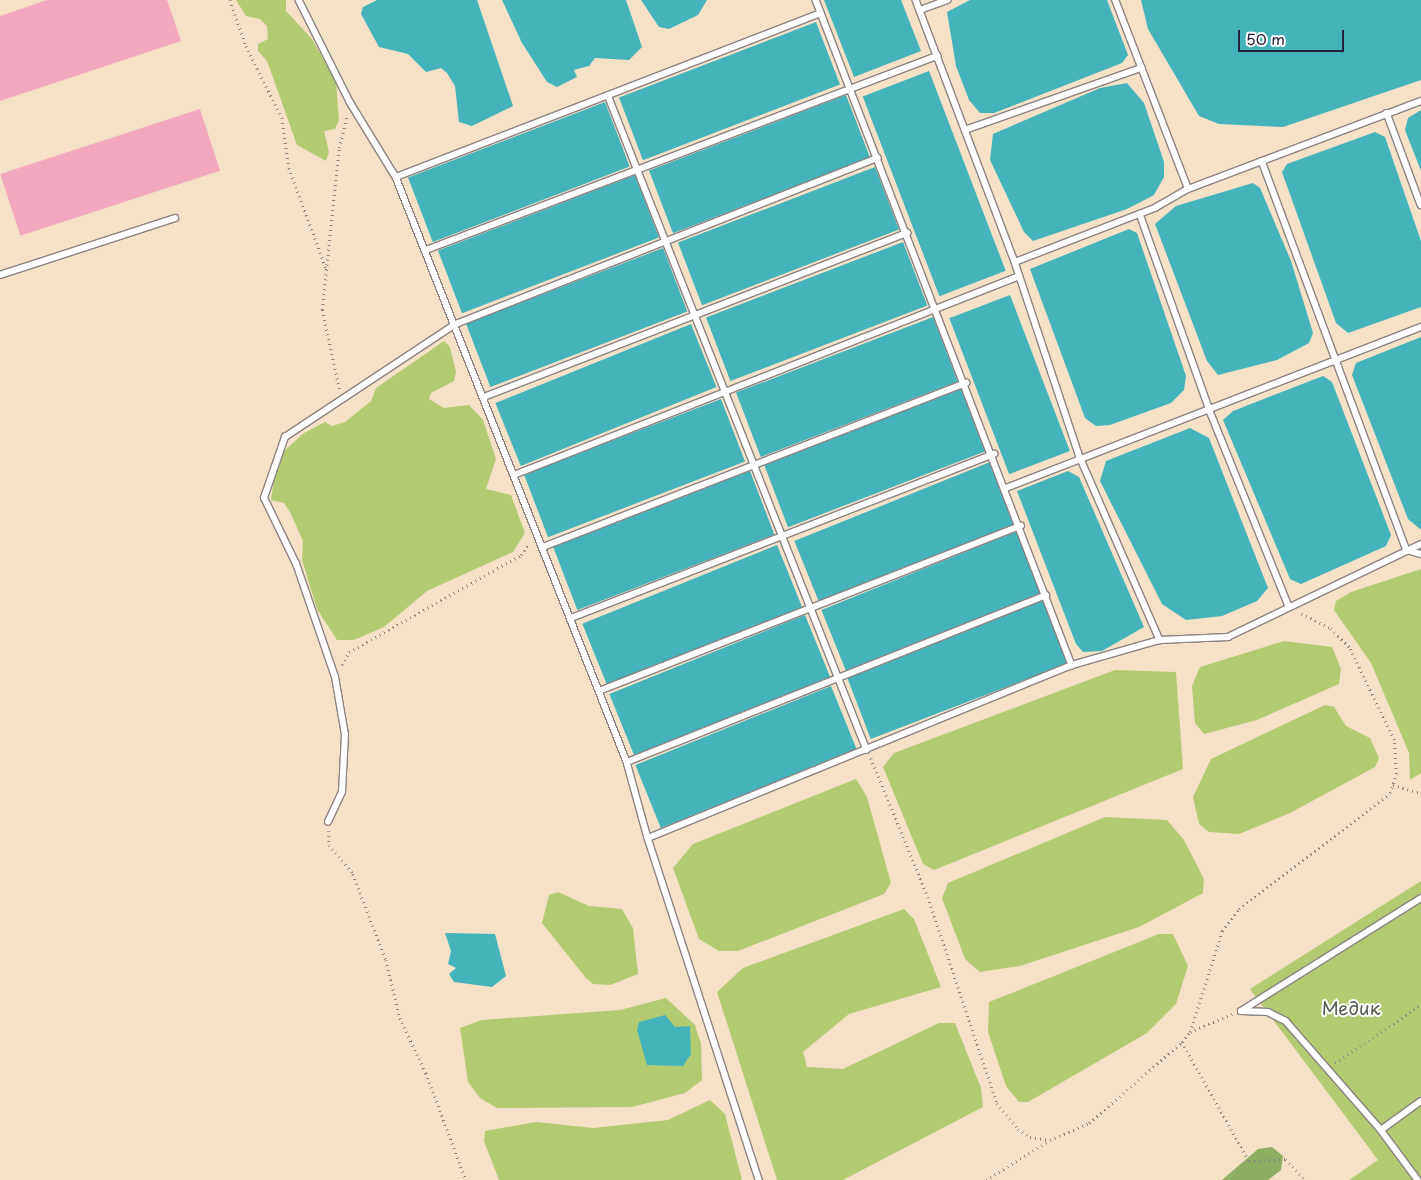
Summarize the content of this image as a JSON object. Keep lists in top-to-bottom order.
{
  "parks": ["Медик"],
  "scale_bar": "50 m"
}
